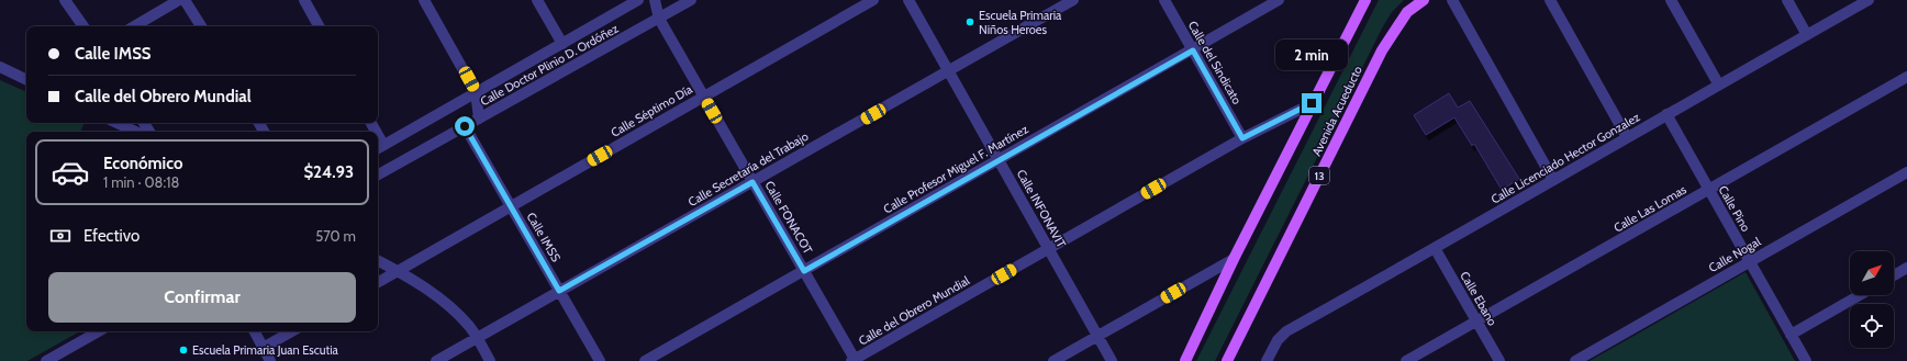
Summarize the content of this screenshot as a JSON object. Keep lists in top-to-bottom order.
{
  "streets": {
    "main road": ["Avenida Acueducto", "13"],
    "street": [
      "Calle del Sindicato",
      "Calle Doctor Plinio D. Ordóñez",
      "Calle Séptimo Día",
      "Calle Licenciado Hector Gonzalez",
      "Calle Secretaría del Trabajo",
      "Calle Profesor Miguel F. Martínez",
      "Calle INFONAVIT",
      "Calle Las Lomas",
      "Calle Pino",
      "Calle FONACOT",
      "Calle IMSS",
      "Calle Nogal",
      "Calle Ebano",
      "Calle del Obrero Mundial"
    ]
  },
  "crossings": [
    ["Calle del Sindicato", "Calle Profesor Miguel F. Martínez"],
    ["Calle del Sindicato", "Calle del Obrero Mundial"],
    ["Calle Doctor Plinio D. Ordóñez", "Calle FONACOT"],
    ["Calle Doctor Plinio D. Ordóñez", "Calle IMSS"],
    ["Calle Séptimo Día", "Calle FONACOT"],
    ["Calle Séptimo Día", "Calle IMSS"],
    ["Avenida Acueducto", "Calle del Obrero Mundial"],
    ["Calle Licenciado Hector Gonzalez", "Calle Pino"],
    ["Calle Licenciado Hector Gonzalez", "Calle Ebano"],
    ["Calle Secretaría del Trabajo", "Calle INFONAVIT"],
    ["Calle Secretaría del Trabajo", "Calle FONACOT"],
    ["Calle Secretaría del Trabajo", "Calle IMSS"],
    ["Calle Profesor Miguel F. Martínez", "Calle INFONAVIT"],
    ["Calle Profesor Miguel F. Martínez", "Calle FONACOT"],
    ["Calle INFONAVIT", "Calle del Obrero Mundial"],
    ["Calle Las Lomas", "Calle Pino"],
    ["Calle Las Lomas", "Calle Ebano"],
    ["Calle Pino", "Calle Nogal"],
    ["Calle FONACOT", "Calle del Obrero Mundial"]
  ],
  "places": ["Escuela Primaria Niños Heroes", "Escuela Primaria Juan Escutia"],
  "north": "top right",
  "page": {
    "banner": ["Calle IMSS", "Calle del Obrero Mundial"],
    "bubble": "2 min",
    "list": [
      {
        "name": "Económico",
        "note": "1 min · 08:18",
        "value": "$24.93"
      }
    ],
    "pay": ["Efectivo", "570 m"],
    "buttons": "Confirmar"
  }
}
